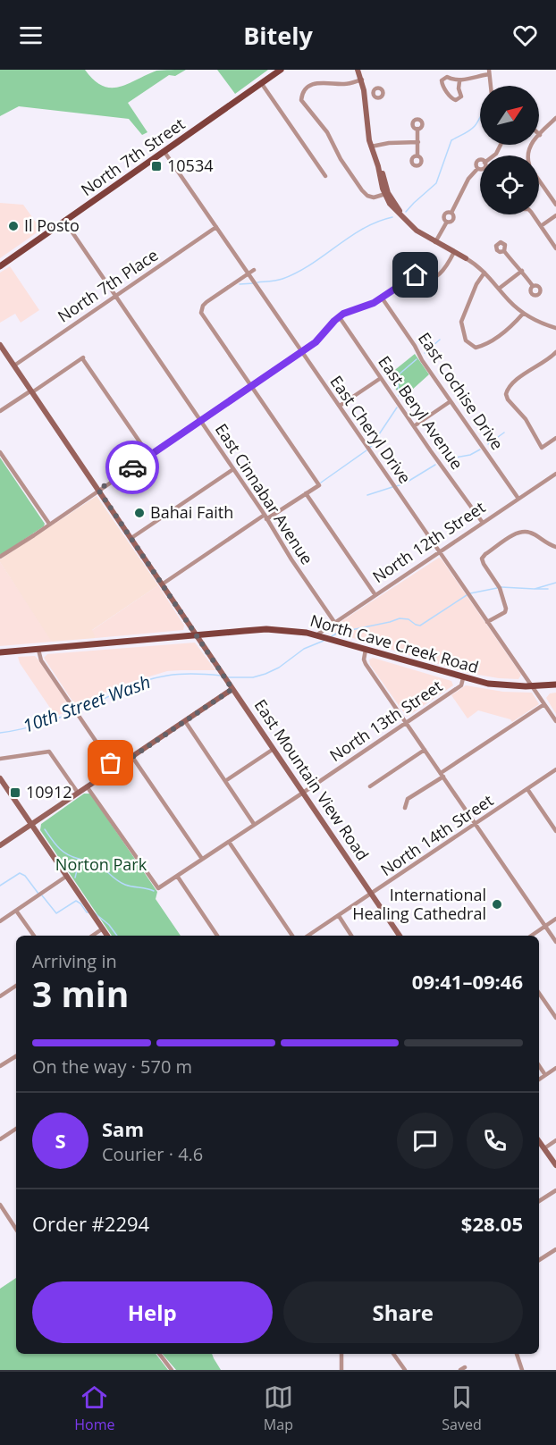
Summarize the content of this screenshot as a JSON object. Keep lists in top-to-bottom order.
{
  "streets": {
    "main road": ["North 7th Street", "North Cave Creek Road"],
    "street": [
      "North 7th Place",
      "East Cochise Drive",
      "East Beryl Avenue",
      "East Cheryl Drive",
      "East Cinnabar Avenue",
      "North 12th Street",
      "North 13th Street",
      "East Mountain View Road",
      "North 14th Street"
    ]
  },
  "crossings": [
    ["North 7th Street", "East Cheryl Drive"],
    ["North 7th Street", "East Cinnabar Avenue"],
    ["North 7th Place", "East Cheryl Drive"],
    ["North 7th Place", "East Cinnabar Avenue"],
    ["North 7th Place", "East Mountain View Road"],
    ["East Cochise Drive", "North 12th Street"],
    ["East Beryl Avenue", "North 12th Street"],
    ["East Cheryl Drive", "North 12th Street"],
    ["East Cheryl Drive", "North Cave Creek Road"],
    ["East Cinnabar Avenue", "North 12th Street"],
    ["North 12th Street", "North Cave Creek Road"],
    ["North Cave Creek Road", "North 13th Street"],
    ["North Cave Creek Road", "East Mountain View Road"],
    ["North 13th Street", "East Mountain View Road"],
    ["East Mountain View Road", "North 14th Street"]
  ],
  "water": ["10th Street Wash"],
  "parks": ["Norton Park"],
  "places": {
    "transit": ["10534", "10912"],
    "other": ["Il Posto", "Bahai Faith", "International Healing Cathedral"]
  },
  "north": "top right",
  "page": {
    "header": "Bitely",
    "heading": ["3 min", "Arriving in", "09:41–09:46"],
    "panel": [
      "Sam",
      "Courier · 4.6",
      "Order #2294",
      "$28.05"
    ],
    "bar": "On the way · 570 m",
    "round": "S",
    "buttons": ["Help", "Share"],
    "tabs": ["Home", "Map", "Saved"]
  }
}
